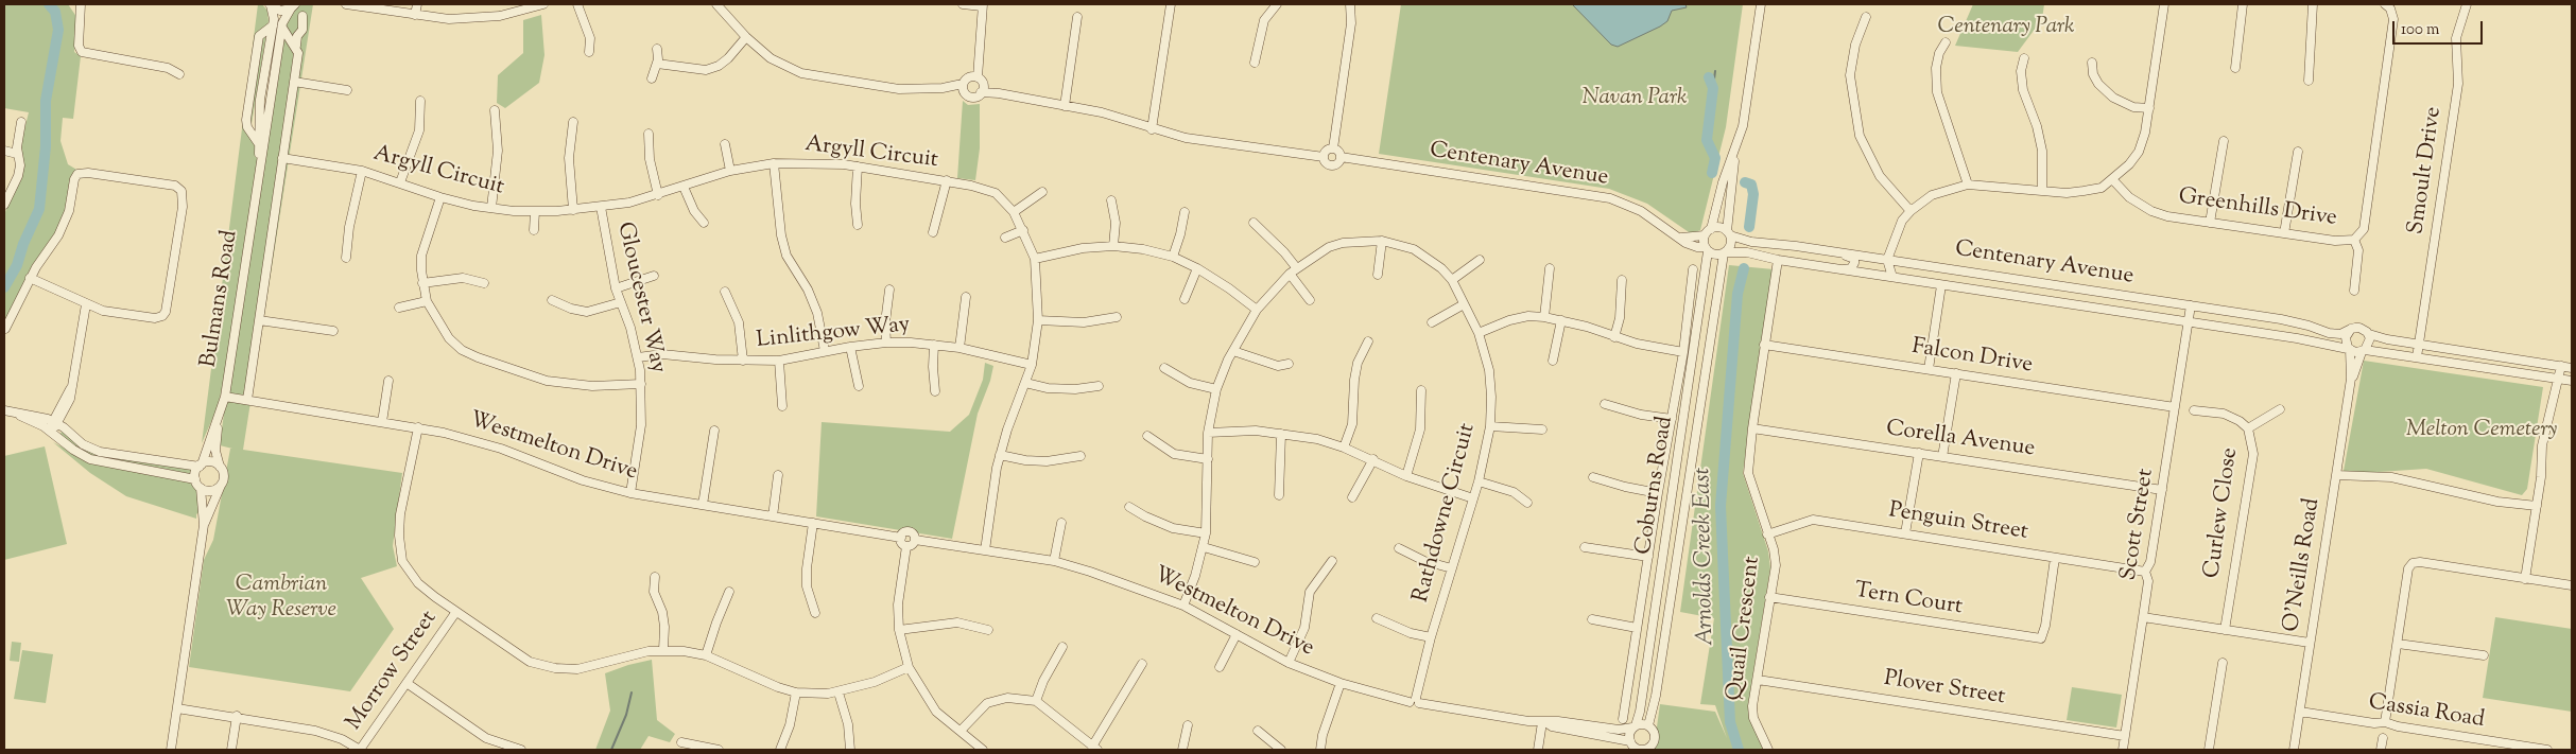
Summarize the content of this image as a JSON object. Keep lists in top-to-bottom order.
{
  "streets": {
    "street": [
      "Argyll Circuit",
      "Centenary Avenue",
      "Smoult Drive",
      "Greenhills Drive",
      "Gloucester Way",
      "Bulmans Road",
      "Linlithgow Way",
      "Falcon Drive",
      "Corella Avenue",
      "Westmelton Drive",
      "Coburns Road",
      "Rathdowne Circuit",
      "Curlew Close",
      "Penguin Street",
      "Scott Street",
      "O'Neills Road",
      "Tern Court",
      "Quail Crescent",
      "Morrow Street",
      "Plover Street",
      "Cassia Road"
    ]
  },
  "crossings": [
    ["Argyll Circuit", "Gloucester Way"],
    ["Argyll Circuit", "Linlithgow Way"],
    ["Argyll Circuit", "Westmelton Drive"],
    ["Centenary Avenue", "Coburns Road"],
    ["Centenary Avenue", "Scott Street"],
    ["Centenary Avenue", "O'Neills Road"],
    ["Centenary Avenue", "Quail Crescent"],
    ["Gloucester Way", "Linlithgow Way"],
    ["Gloucester Way", "Westmelton Drive"],
    ["Bulmans Road", "Westmelton Drive"],
    ["Falcon Drive", "Scott Street"],
    ["Falcon Drive", "Quail Crescent"],
    ["Corella Avenue", "Scott Street"],
    ["Corella Avenue", "Quail Crescent"],
    ["Westmelton Drive", "Coburns Road"],
    ["Westmelton Drive", "Rathdowne Circuit"],
    ["Penguin Street", "Scott Street"],
    ["Penguin Street", "Quail Crescent"],
    ["Scott Street", "Plover Street"],
    ["O'Neills Road", "Cassia Road"],
    ["Tern Court", "Quail Crescent"],
    ["Quail Crescent", "Plover Street"]
  ],
  "water": ["Arnolds Creek East"],
  "parks": [
    "Centenary Park",
    "Navan Park",
    "Melton Cemetery",
    "Cambrian Way Reserve"
  ],
  "scale_bar": "100 m"
}
